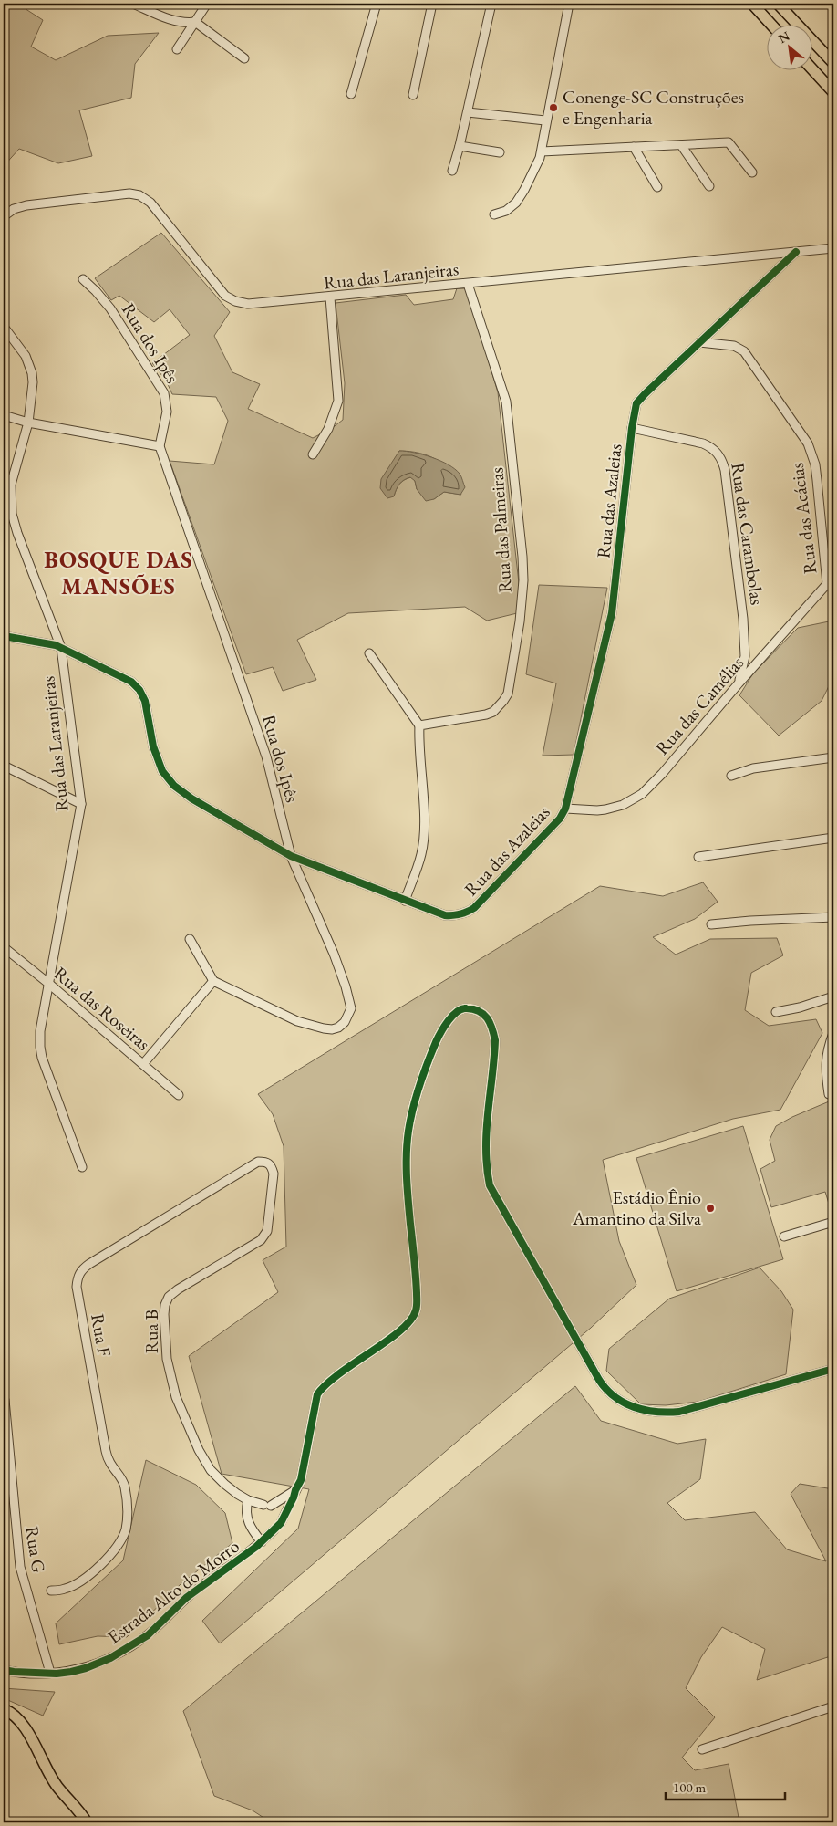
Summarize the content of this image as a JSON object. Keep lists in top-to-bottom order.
{
  "streets": {
    "street": [
      "Rua das Laranjeiras",
      "Rua dos Ipês",
      "Rua das Azaleias",
      "Rua das Acácias",
      "Rua das Palmeiras",
      "Rua das Carambolas",
      "Rua das Camélias",
      "Rua das Roseiras",
      "Rua B",
      "Rua F",
      "Rua G",
      "Estrada Alto do Morro"
    ]
  },
  "crossings": [
    ["Rua das Laranjeiras", "Rua das Azaleias"],
    ["Rua das Laranjeiras", "Rua das Palmeiras"],
    ["Rua das Laranjeiras", "Rua das Roseiras"],
    ["Rua dos Ipês", "Rua das Azaleias"],
    ["Rua das Azaleias", "Rua das Acácias"],
    ["Rua das Azaleias", "Rua das Carambolas"],
    ["Rua das Azaleias", "Rua das Camélias"],
    ["Rua das Acácias", "Rua das Camélias"],
    ["Rua das Carambolas", "Rua das Camélias"],
    ["Rua B", "Rua F"],
    ["Rua B", "Estrada Alto do Morro"],
    ["Rua G", "Estrada Alto do Morro"]
  ],
  "districts": ["BOSQUE DAS MANSÕES"],
  "places": ["Conenge-SC Construções e Engenharia", "Estádio Ênio Amantino da Silva"],
  "scale_bar": "100 m",
  "north": "top left"
}
